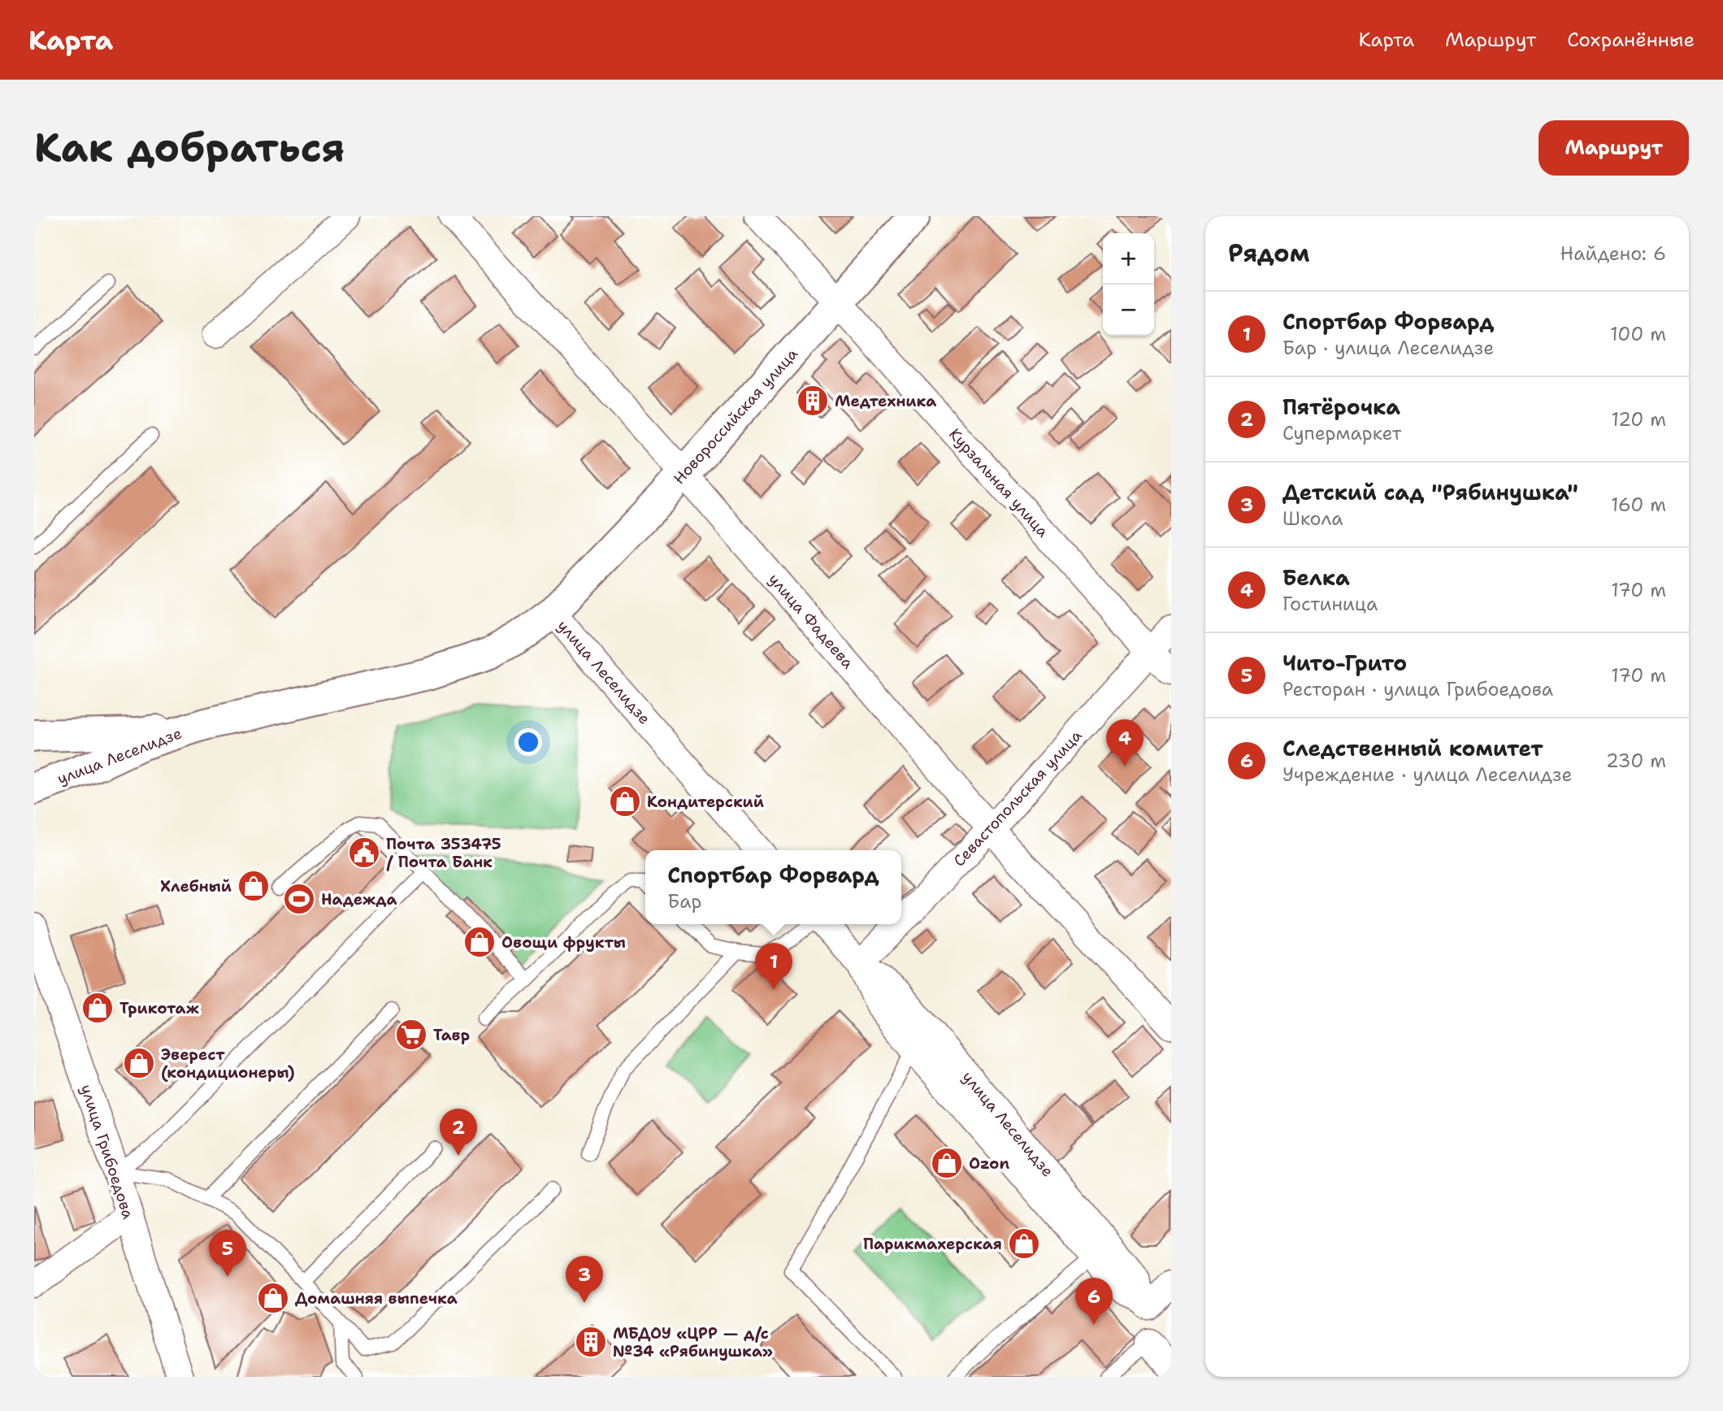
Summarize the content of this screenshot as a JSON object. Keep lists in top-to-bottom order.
{
  "streets": {
    "street": [
      "Новороссийская улица",
      "Курзальная улица",
      "улица Фадеева",
      "улица Леселидзе",
      "Севастопольская улица",
      "улица Грибоедова"
    ]
  },
  "crossings": [
    ["Новороссийская улица", "Курзальная улица"],
    ["Новороссийская улица", "улица Фадеева"],
    ["Новороссийская улица", "улица Леселидзе"],
    ["Курзальная улица", "Севастопольская улица"],
    ["улица Фадеева", "Севастопольская улица"],
    ["улица Леселидзе", "Севастопольская улица"]
  ],
  "places": {
    "building": ["Медтехника", "МБДОУ «ЦРР — д/с №34 «Рябинушка»"],
    "shop": [
      "Кондитерский",
      "Хлебный",
      "Овощи фрукты",
      "Трикотаж",
      "Эверест (кондиционеры)",
      "Ozon",
      "Парикмахерская",
      "Домашняя выпечка"
    ],
    "public building": ["Почта 353475 / Почта Банк"],
    "sports": ["Надежда"],
    "supermarket": ["Тавр"]
  },
  "page": {
    "header": "Карта",
    "nav": ["Карта", "Маршрут", "Сохранённые"],
    "buttons": "Маршрут",
    "title": "Как добраться",
    "heading": ["Рядом", "Найдено: 6"],
    "map_buttons": ["+", "−"],
    "list": [
      {
        "mark": "1",
        "name": "Спортбар Форвард",
        "note": "Бар · улица Леселидзе",
        "value": "100 m"
      },
      {
        "mark": "2",
        "name": "Пятёрочка",
        "note": "Супермаркет",
        "value": "120 m"
      },
      {
        "mark": "3",
        "name": "Детский сад \"Рябинушка\"",
        "note": "Школа",
        "value": "160 m"
      },
      {
        "mark": "4",
        "name": "Белка",
        "note": "Гостиница",
        "value": "170 m"
      },
      {
        "mark": "5",
        "name": "Чито-Грито",
        "note": "Ресторан · улица Грибоедова",
        "value": "170 m"
      },
      {
        "mark": "6",
        "name": "Следственный комитет",
        "note": "Учреждение · улица Леселидзе",
        "value": "230 m"
      }
    ],
    "pins": [
      "4",
      "1",
      "2",
      "5",
      "3",
      "6"
    ],
    "popup": ["Спортбар Форвард", "Бар"]
  }
}
